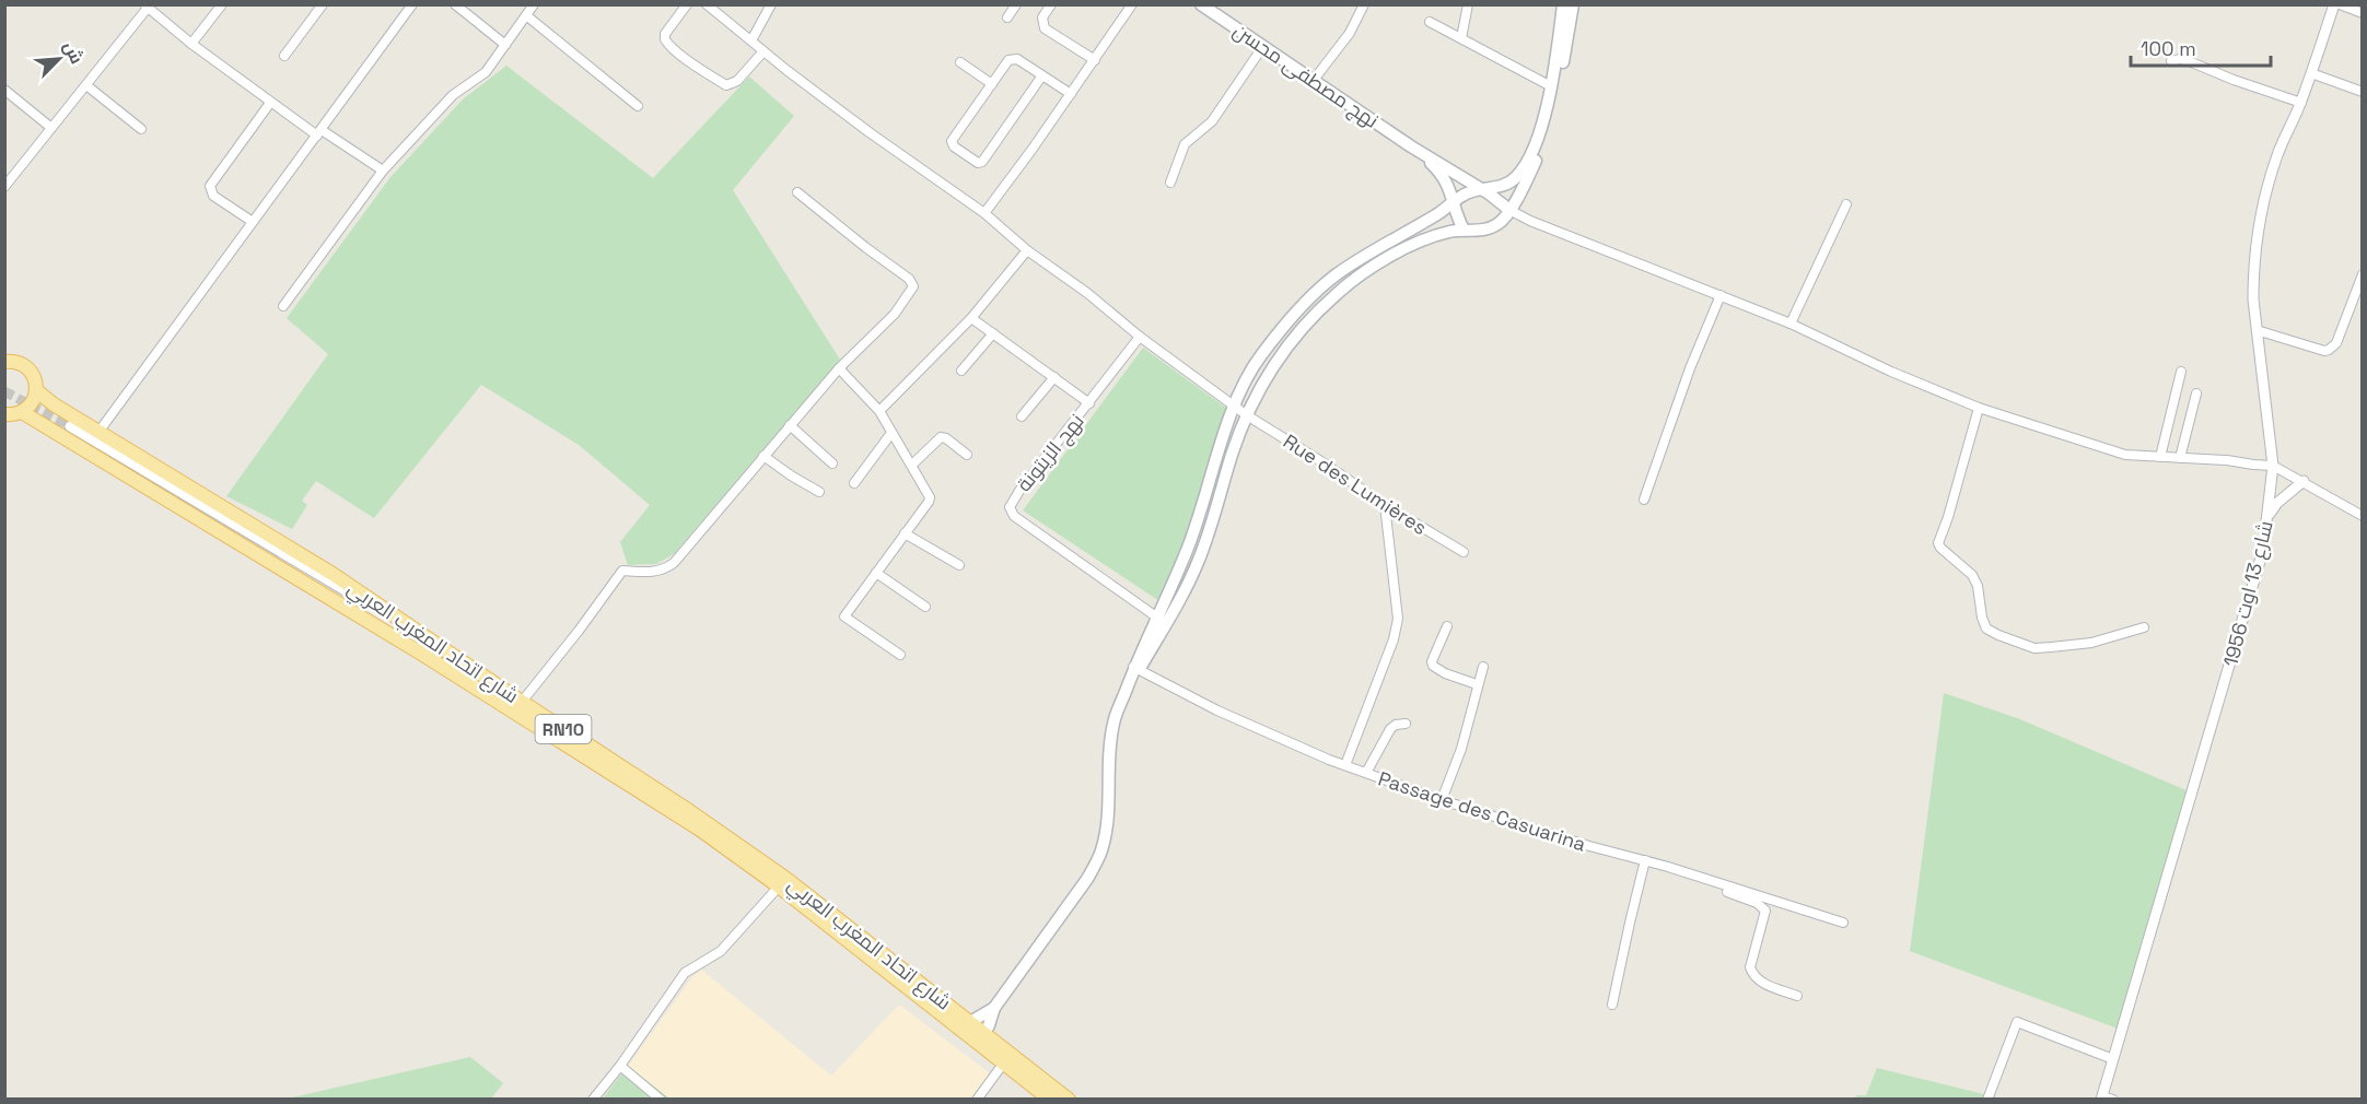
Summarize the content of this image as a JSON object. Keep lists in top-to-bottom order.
{
  "streets": {
    "main road": ["نهج مصطفى محسن", "شارع اتحاد المغرب العربي", "RN10"],
    "street": [
      "نهج الزيتونة",
      "Rue des Lumières",
      "شارع 13 اوت 1956",
      "Passage des Casuarina"
    ]
  },
  "crossings": [
    ["نهج الزيتونة", "Rue des Lumières"],
    ["شارع اتحاد المغرب العربي", "RN10"]
  ],
  "scale_bar": "100 m",
  "north": "top right"
}
